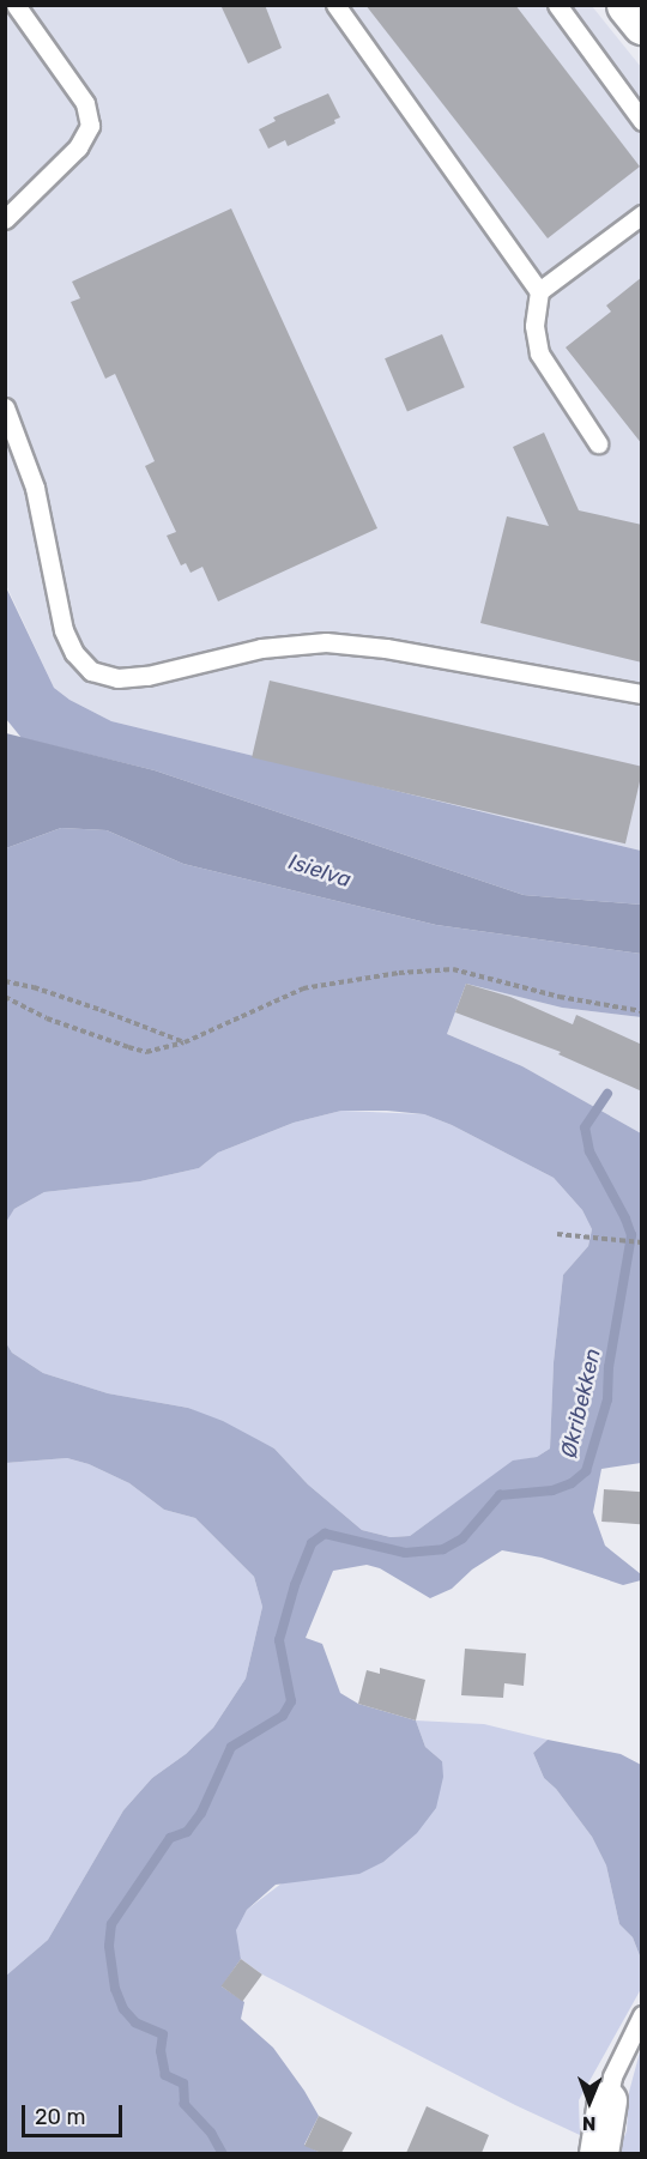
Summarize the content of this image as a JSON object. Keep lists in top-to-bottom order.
{
  "water": ["Isielva", "Økribekken"],
  "scale_bar": "20 m",
  "north": "bottom"
}
